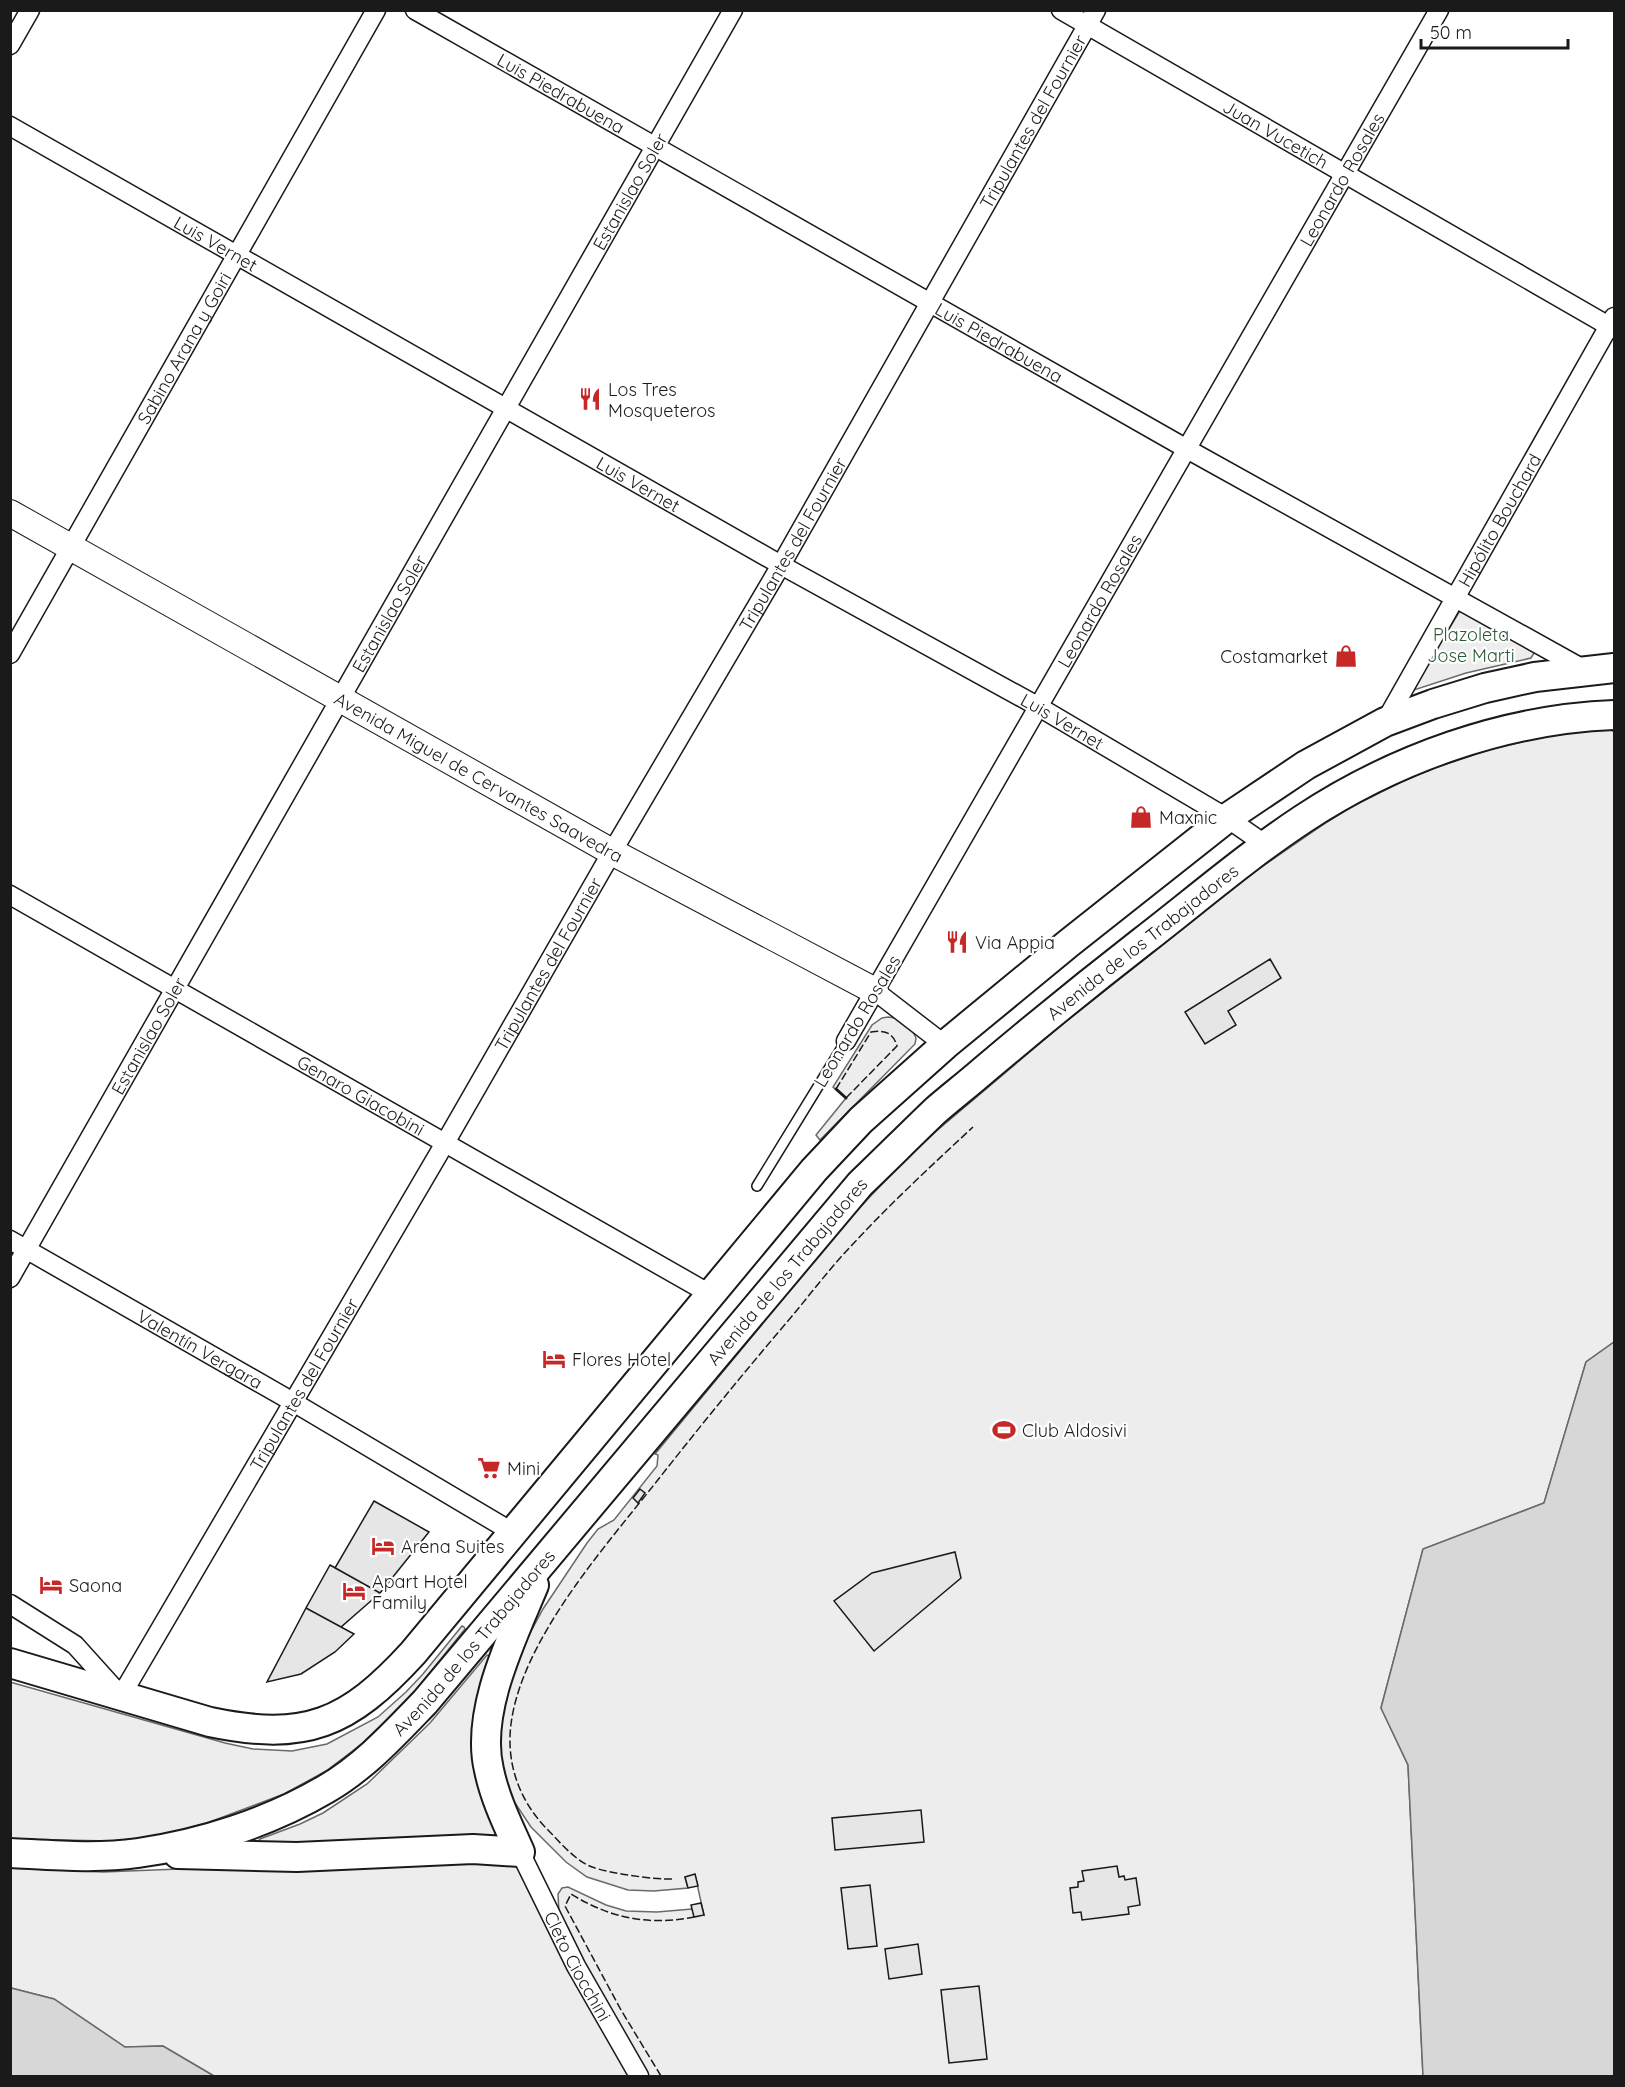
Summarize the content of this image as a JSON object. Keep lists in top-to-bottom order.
{
  "streets": {
    "main road": ["Avenida de los Trabajadores"],
    "street": [
      "Luis Piedrabuena",
      "Tripulantes del Fournier",
      "Juan Vucetich",
      "Leonardo Rosales",
      "Estanislao Soler",
      "Luis Vernet",
      "Sabino Arana y Goiri",
      "Hipólito Bouchard",
      "Avenida Miguel de Cervantes Saavedra",
      "Genaro Giacobini",
      "Valentín Vergara",
      "Cleto Ciocchini"
    ]
  },
  "crossings": [
    ["Luis Piedrabuena", "Tripulantes del Fournier"],
    ["Luis Piedrabuena", "Leonardo Rosales"],
    ["Luis Piedrabuena", "Estanislao Soler"],
    ["Luis Piedrabuena", "Hipólito Bouchard"],
    ["Luis Piedrabuena", "Avenida de los Trabajadores"],
    ["Tripulantes del Fournier", "Juan Vucetich"],
    ["Tripulantes del Fournier", "Luis Vernet"],
    ["Tripulantes del Fournier", "Avenida Miguel de Cervantes Saavedra"],
    ["Tripulantes del Fournier", "Avenida de los Trabajadores"],
    ["Tripulantes del Fournier", "Genaro Giacobini"],
    ["Tripulantes del Fournier", "Valentín Vergara"],
    ["Juan Vucetich", "Leonardo Rosales"],
    ["Juan Vucetich", "Hipólito Bouchard"],
    ["Leonardo Rosales", "Luis Vernet"],
    ["Leonardo Rosales", "Avenida Miguel de Cervantes Saavedra"],
    ["Estanislao Soler", "Luis Vernet"],
    ["Estanislao Soler", "Avenida Miguel de Cervantes Saavedra"],
    ["Estanislao Soler", "Genaro Giacobini"],
    ["Estanislao Soler", "Valentín Vergara"],
    ["Luis Vernet", "Sabino Arana y Goiri"],
    ["Luis Vernet", "Avenida de los Trabajadores"],
    ["Sabino Arana y Goiri", "Avenida Miguel de Cervantes Saavedra"],
    ["Hipólito Bouchard", "Avenida de los Trabajadores"],
    ["Avenida Miguel de Cervantes Saavedra", "Avenida de los Trabajadores"],
    ["Avenida de los Trabajadores", "Genaro Giacobini"],
    ["Avenida de los Trabajadores", "Valentín Vergara"]
  ],
  "parks": ["Plazoleta Jose Marti"],
  "places": {
    "restaurant": ["Los Tres Mosqueteros", "Via Appia"],
    "shop": ["Costamarket", "Maxnic"],
    "hotel": [
      "Flores Hotel",
      "Arena Suites",
      "Saona",
      "Apart Hotel Family"
    ],
    "sports": ["Club Aldosivi"],
    "supermarket": ["Mini"]
  },
  "scale_bar": "50 m"
}
